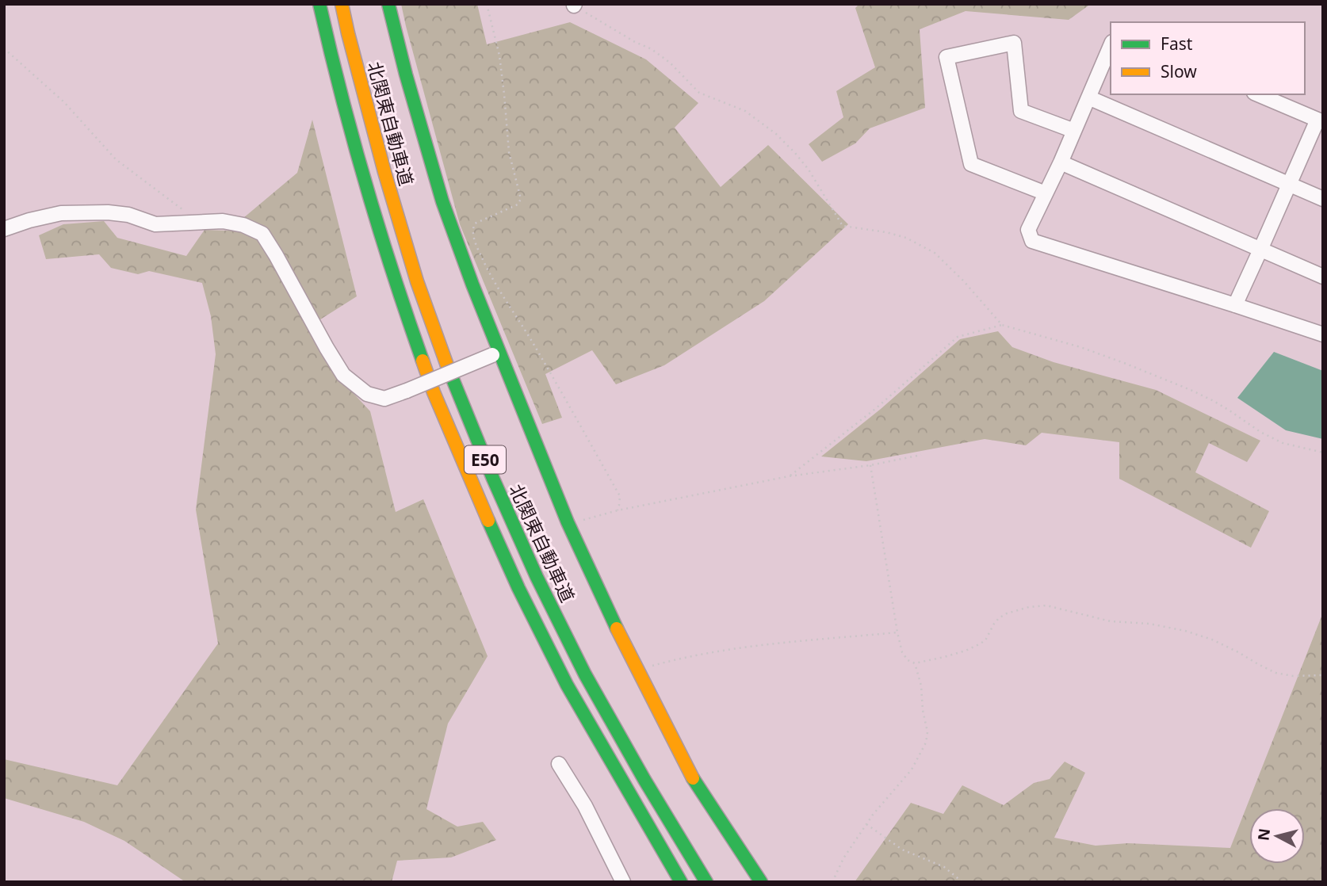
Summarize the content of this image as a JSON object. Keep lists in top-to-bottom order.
{
  "streets": {
    "main road": ["北関東自動車道", "E50"]
  },
  "legend": ["Fast", "Slow"],
  "north": "left"
}
